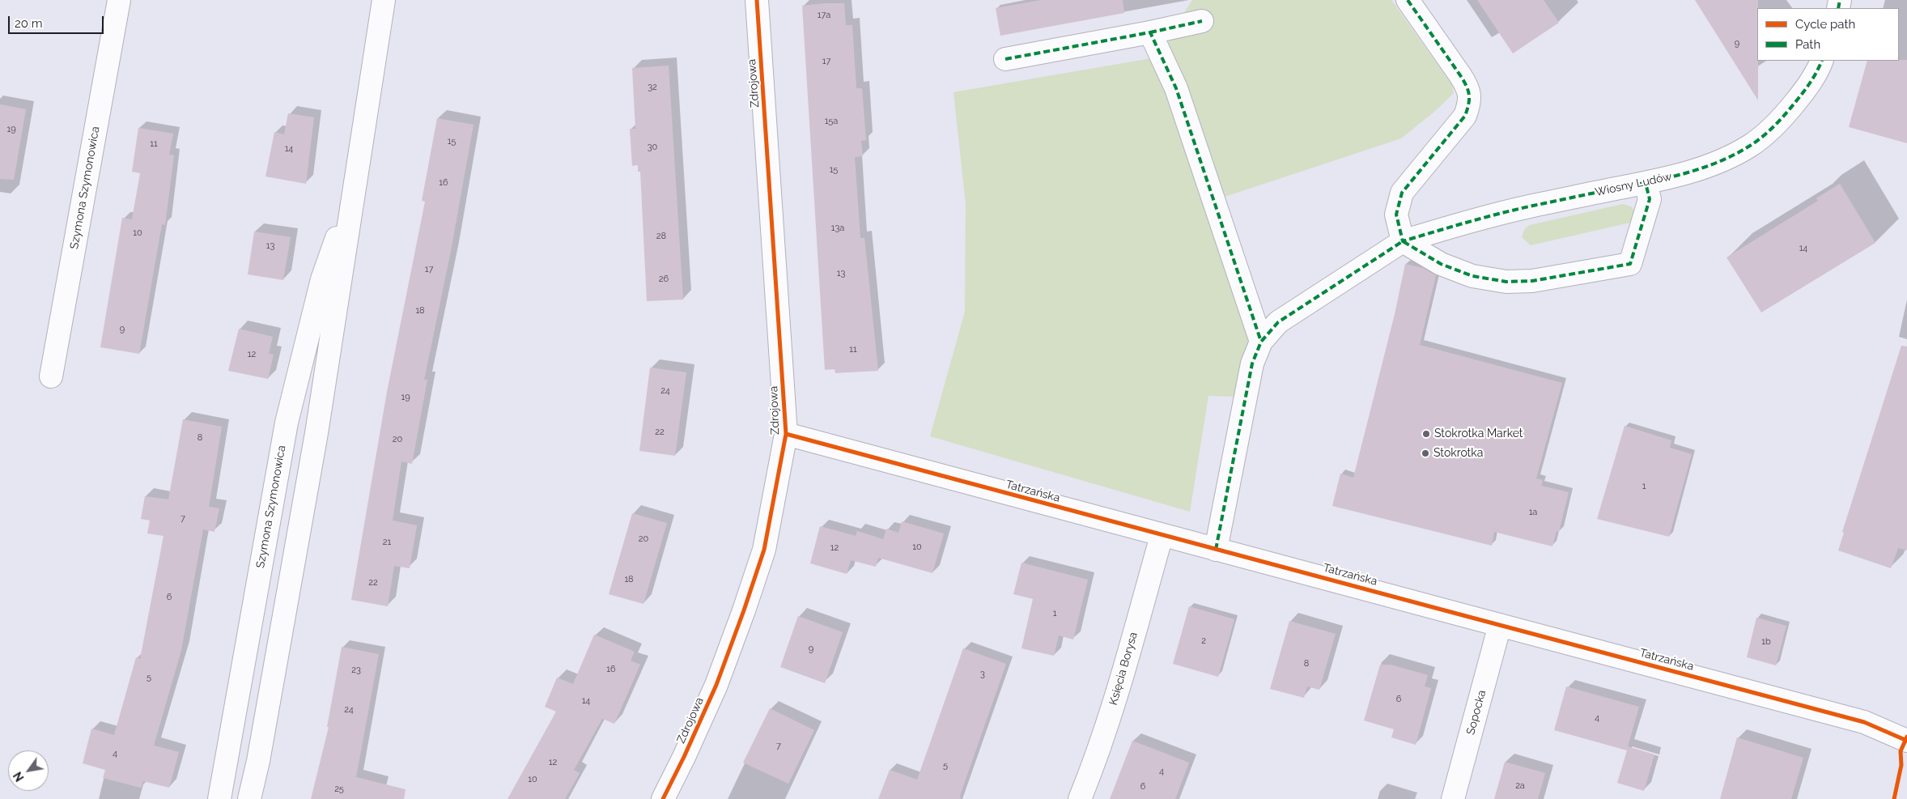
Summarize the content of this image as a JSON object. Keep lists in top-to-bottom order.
{
  "streets": {
    "street": [
      "Zdrojowa",
      "Wiosny Ludów",
      "Szymona Szymonowica",
      "Tatrzańska",
      "Księcia Borysa",
      "Sopocka"
    ]
  },
  "crossings": [
    ["Zdrojowa", "Tatrzańska"],
    ["Wiosny Ludów", "Tatrzańska"],
    ["Tatrzańska", "Księcia Borysa"],
    ["Tatrzańska", "Sopocka"]
  ],
  "places": ["Stokrotka Market", "Stokrotka"],
  "house_numbers": [
    "17a",
    "9",
    "17",
    "32",
    "15a",
    "19",
    "15",
    "11",
    "30",
    "14",
    "15",
    "16",
    "13a",
    "10",
    "28",
    "13",
    "14",
    "17",
    "13",
    "26",
    "18",
    "9",
    "11",
    "12",
    "24",
    "19",
    "22",
    "8",
    "20",
    "1",
    "1a",
    "7",
    "20",
    "21",
    "10",
    "12",
    "18",
    "22",
    "6",
    "1",
    "2",
    "1b",
    "9",
    "8",
    "16",
    "23",
    "3",
    "5",
    "6",
    "14",
    "24",
    "4",
    "7",
    "4",
    "12",
    "5",
    "4",
    "10",
    "2a",
    "6",
    "25"
  ],
  "legend": ["Cycle path", "Path"],
  "scale_bar": "20 m",
  "north": "bottom left"
}
